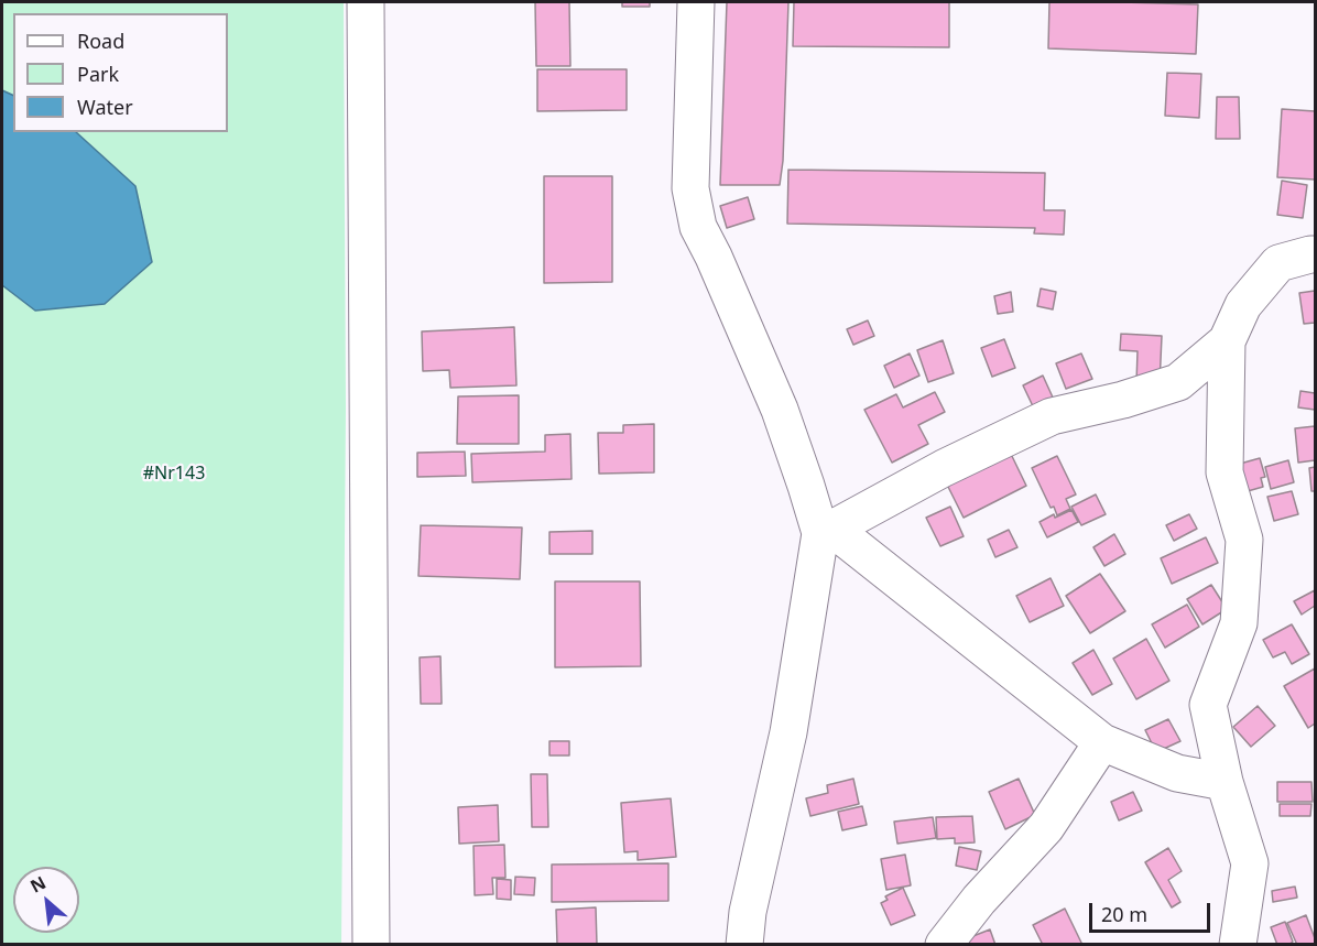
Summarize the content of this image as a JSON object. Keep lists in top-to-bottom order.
{
  "parks": ["#Nr143"],
  "legend": ["Road", "Park", "Water"],
  "scale_bar": "20 m",
  "north": "top left"
}
